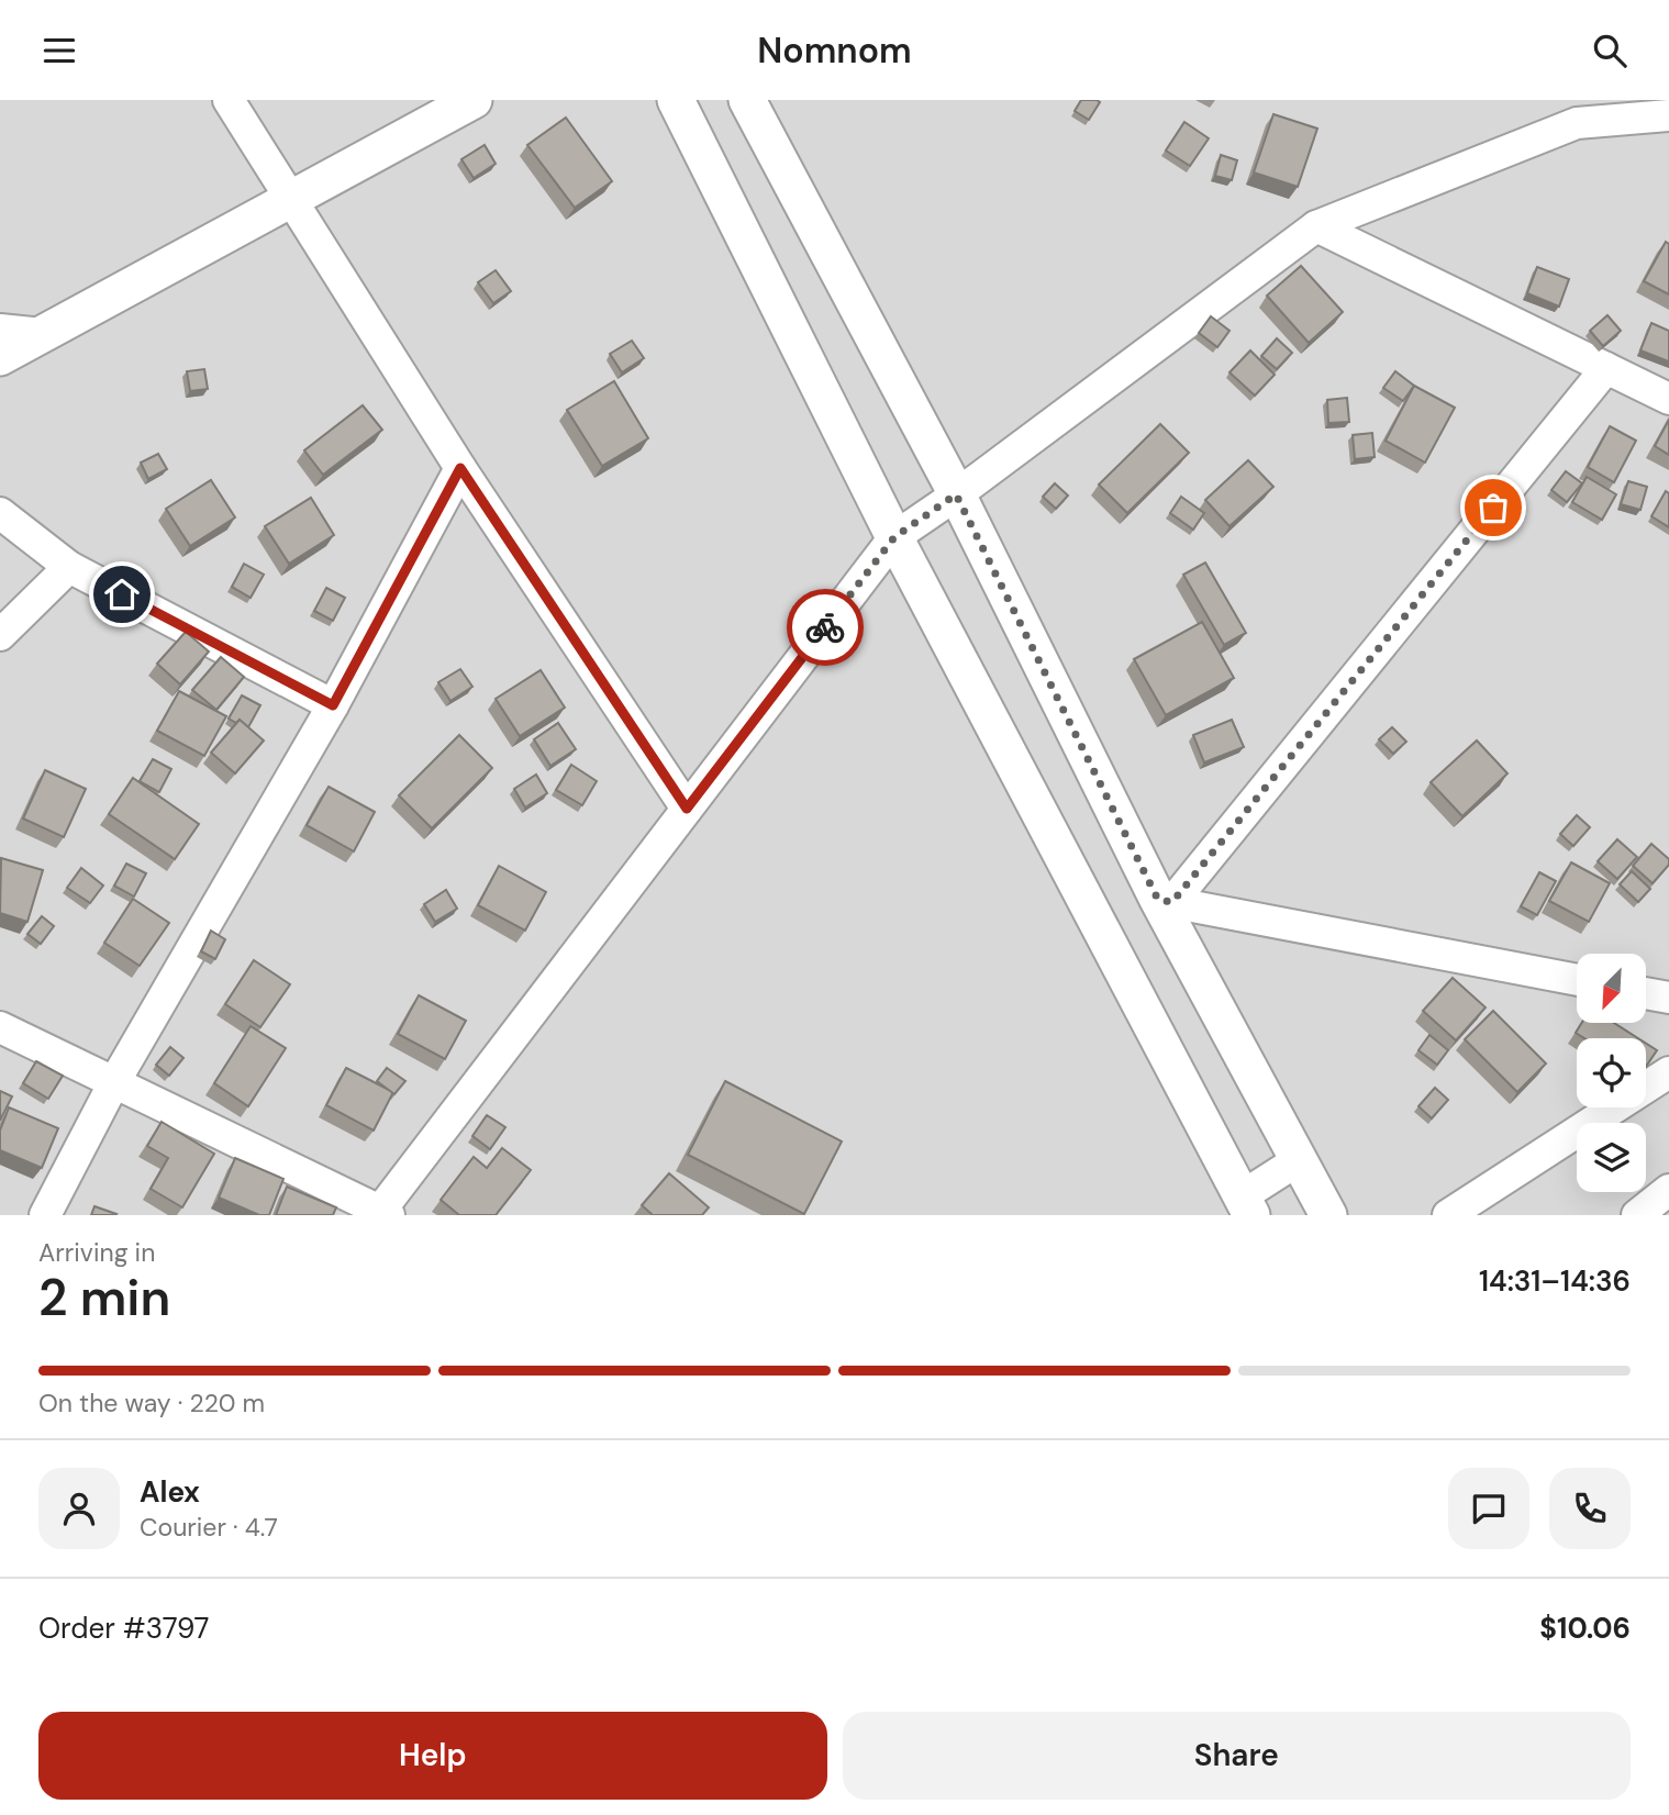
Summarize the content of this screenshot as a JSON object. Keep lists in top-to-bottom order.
{
  "north": "bottom left",
  "page": {
    "header": "Nomnom",
    "heading": ["2 min", "Arriving in", "14:31–14:36"],
    "panel": [
      "Alex",
      "Courier · 4.7",
      "Order #3797",
      "$10.06"
    ],
    "bar": "On the way · 220 m",
    "buttons": ["Help", "Share"]
  }
}
